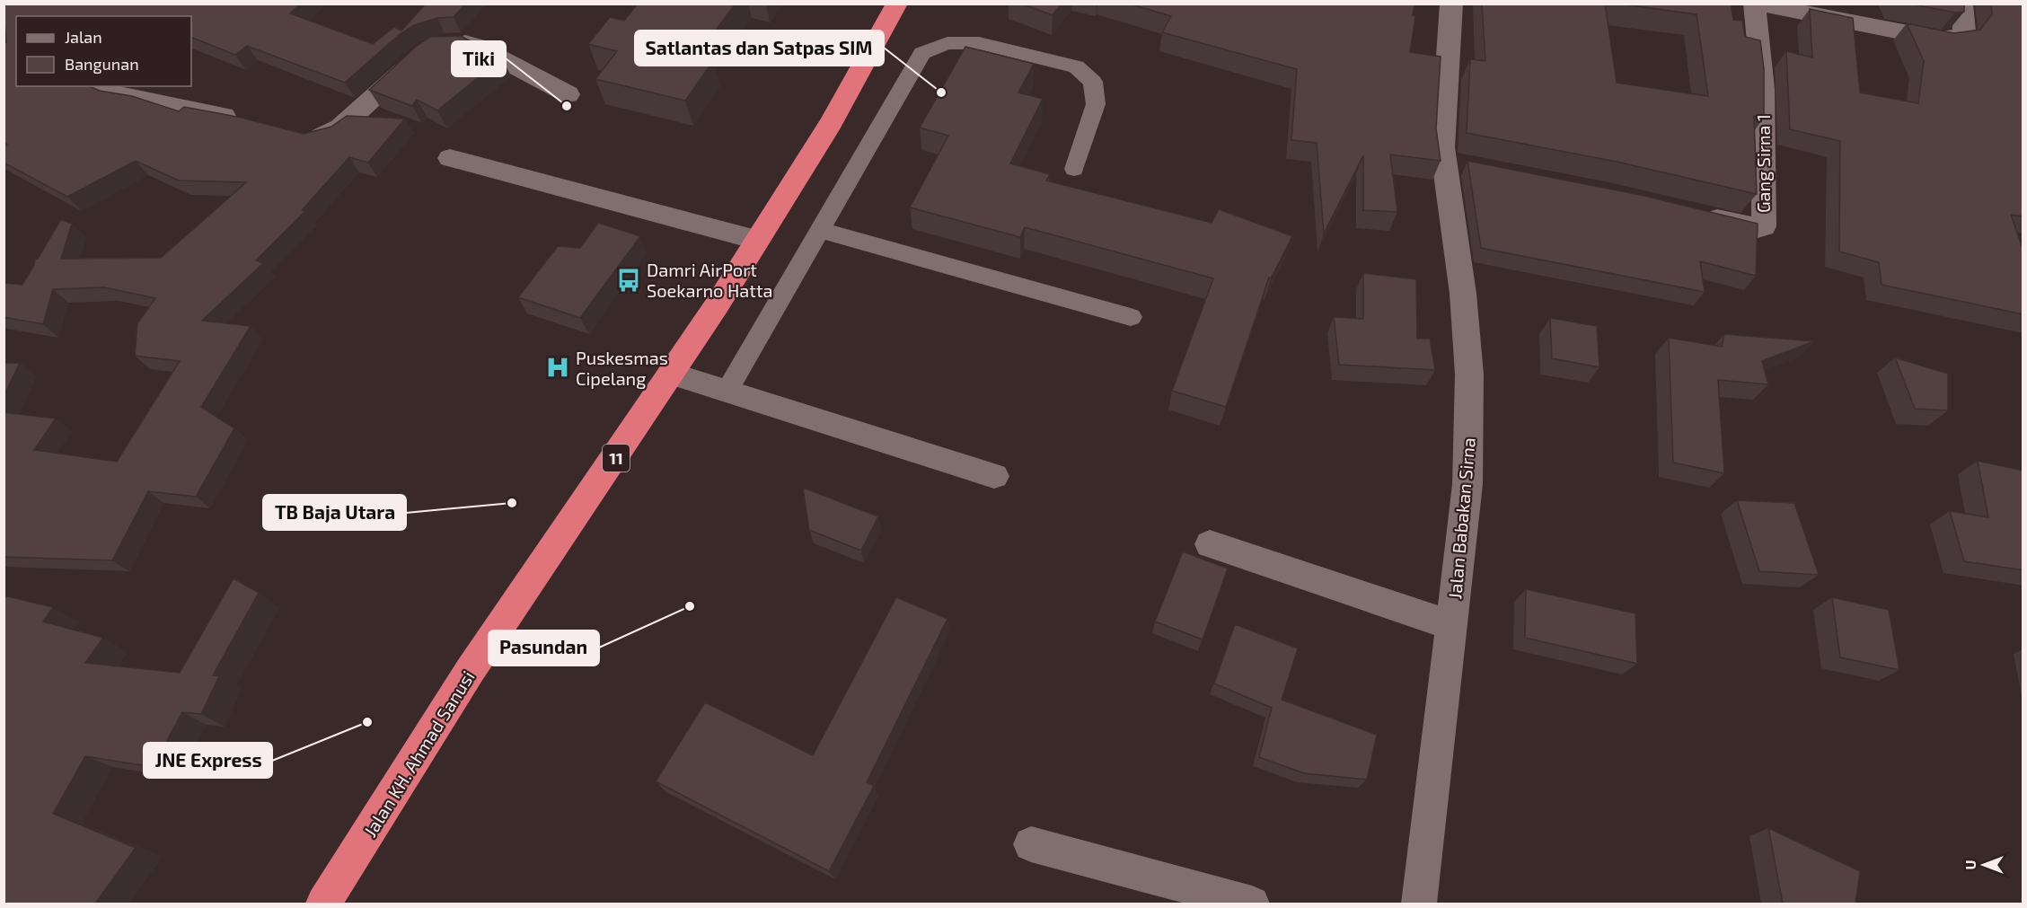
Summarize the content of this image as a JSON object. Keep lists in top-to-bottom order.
{
  "streets": {
    "highway": ["11", "Jalan KH. Ahmad Sanusi"],
    "street": ["Gang Sirna 1", "Jalan Babakan Sirna"]
  },
  "places": {
    "other": [
      "Satlantas dan Satpas SIM",
      "Tiki",
      "TB Baja Utara",
      "Pasundan",
      "JNE Express"
    ],
    "bus stop": ["Damri AirPort Soekarno Hatta"],
    "hospital": ["Puskesmas Cipelang"]
  },
  "legend": ["Jalan", "Bangunan"],
  "north": "left"
}
